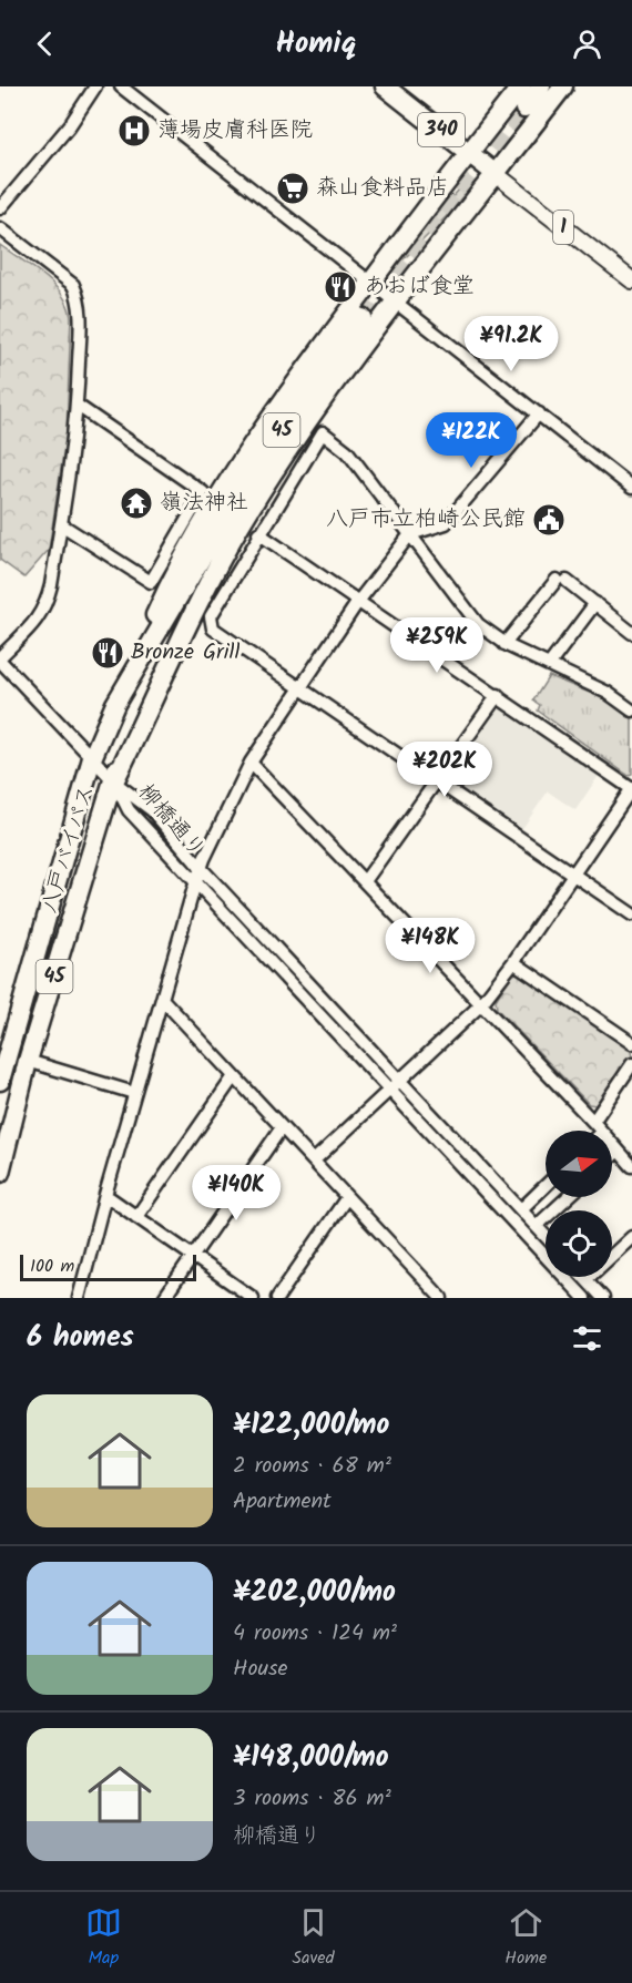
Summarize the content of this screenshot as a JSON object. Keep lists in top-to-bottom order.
{
  "streets": {
    "highway": ["340", "45", "八戸バイパス"],
    "main road": ["1"],
    "street": ["柳橋通り"]
  },
  "crossings": [
    ["340", "1"],
    ["柳橋通り", "八戸バイパス"]
  ],
  "places": {
    "hospital": ["薄場皮膚科医院"],
    "supermarket": ["森山食料品店"],
    "restaurant": ["あおば食堂", "Bronze Grill"],
    "temple": ["嶺法神社"],
    "public building": ["八戸市立柏崎公民館"]
  },
  "scale_bar": "100 m",
  "north": "right",
  "page": {
    "header": "Homiq",
    "price": [
      "¥91.2K",
      "¥122K",
      "¥259K",
      "¥202K",
      "¥148K",
      "¥140K"
    ],
    "scale": "100 m",
    "heading": "6 homes",
    "list": [
      {
        "name": "¥122,000/mo",
        "note": "2 rooms · 68 m² · Apartment"
      },
      {
        "name": "¥202,000/mo",
        "note": "4 rooms · 124 m² · House"
      },
      {
        "name": "¥148,000/mo",
        "note": "3 rooms · 86 m² · 柳橋通り"
      }
    ],
    "tabs": ["Map", "Saved", "Home"]
  }
}
